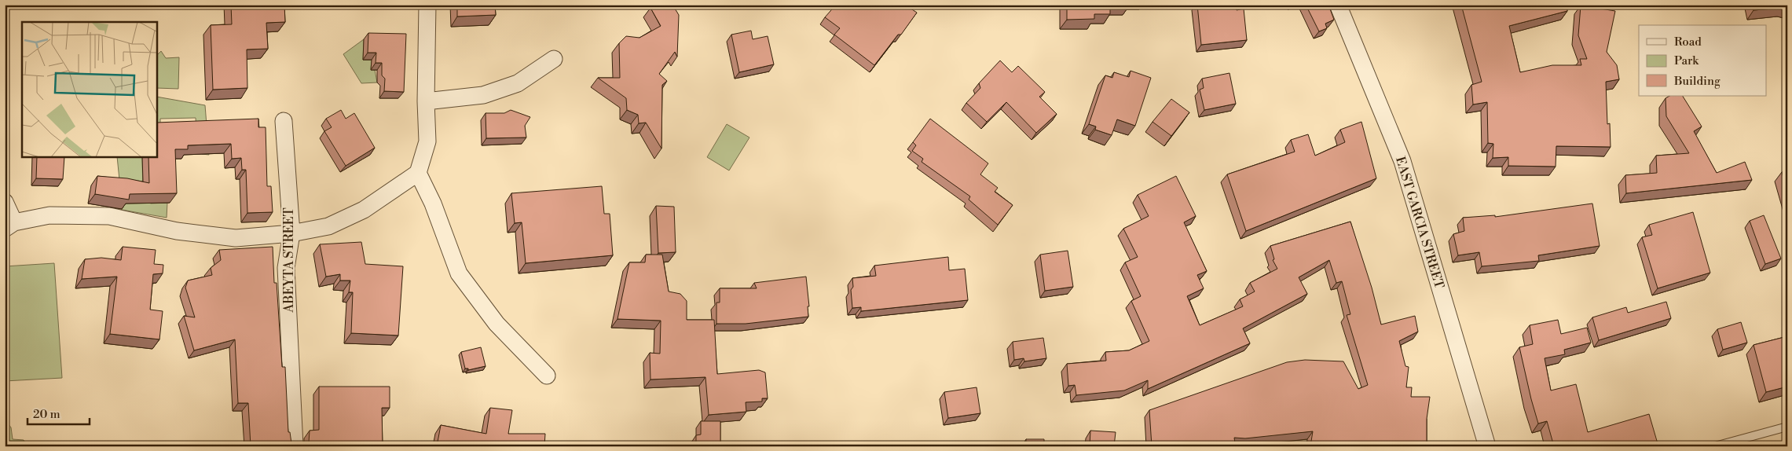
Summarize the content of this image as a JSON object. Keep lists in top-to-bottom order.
{
  "streets": {
    "street": ["EAST GARCIA STREET", "ABEYTA STREET"]
  },
  "legend": ["Road", "Park", "Building"],
  "scale_bar": "20 m"
}
